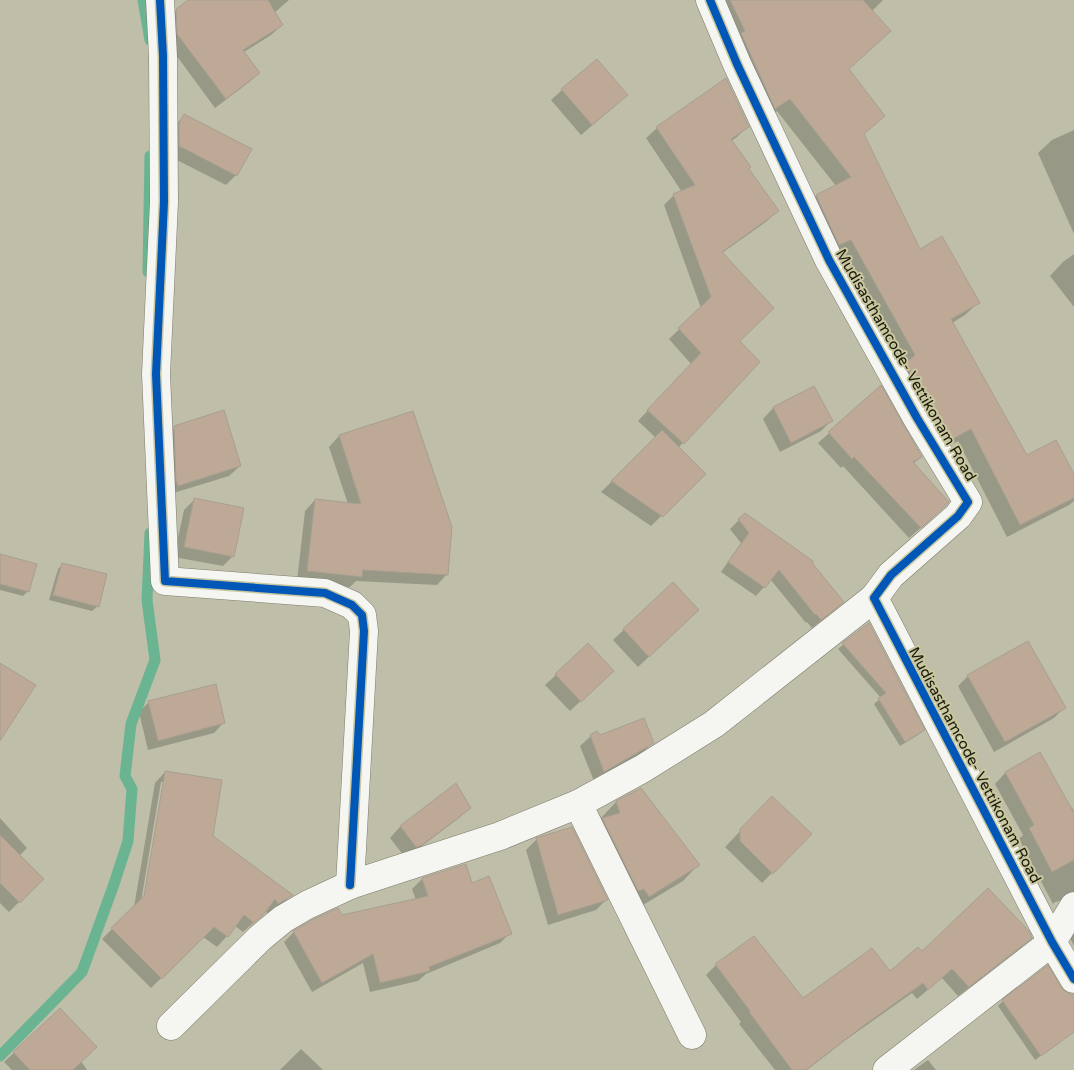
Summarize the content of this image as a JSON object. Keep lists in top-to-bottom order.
{
  "streets": {
    "street": ["Mudisasthamcode- Vettikonam Road"]
  }
}
